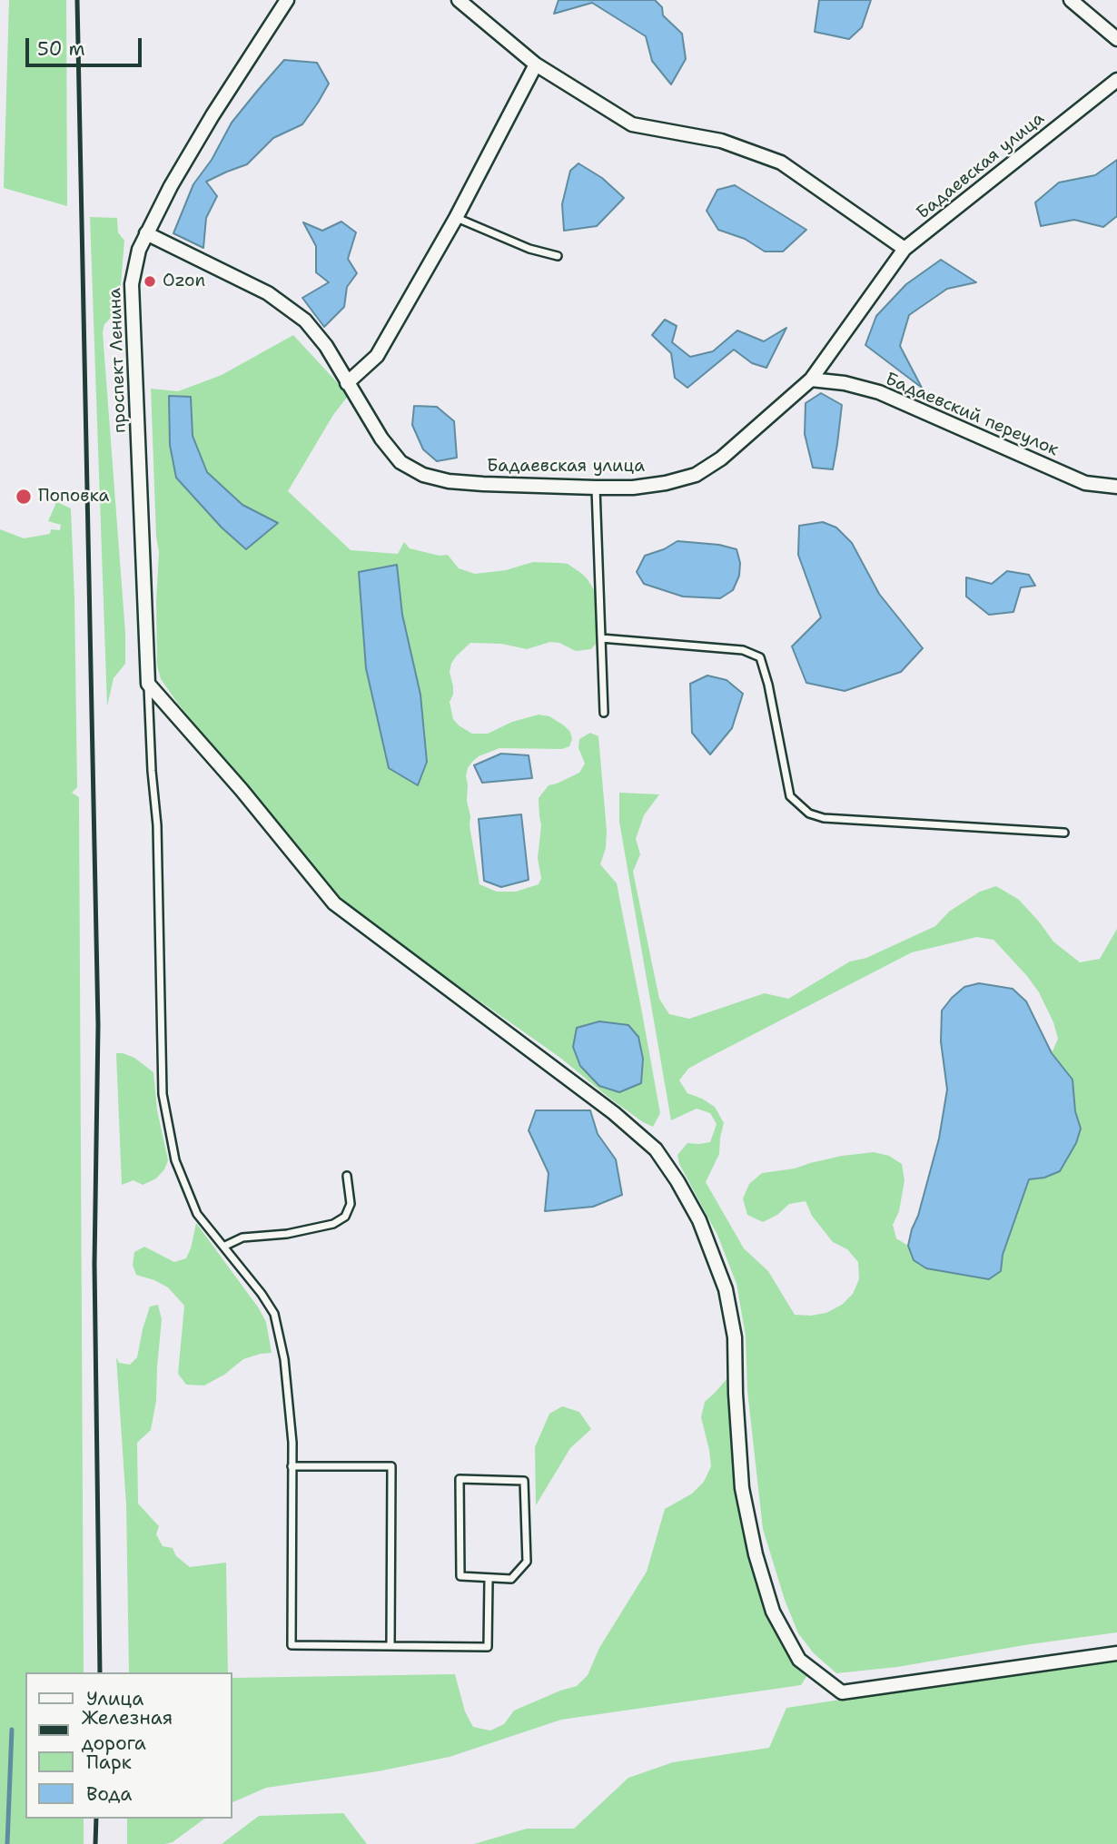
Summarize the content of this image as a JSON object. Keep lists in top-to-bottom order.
{
  "streets": {
    "street": ["Бадаевская улица", "проспект Ленина", "Бадаевский переулок"]
  },
  "crossings": [
    ["Бадаевская улица", "проспект Ленина"],
    ["Бадаевская улица", "Бадаевский переулок"]
  ],
  "places": ["Ozon", "Поповка"],
  "legend": [
    "Улица",
    "Железная дорога",
    "Парк",
    "Вода"
  ],
  "scale_bar": "50 m"
}
